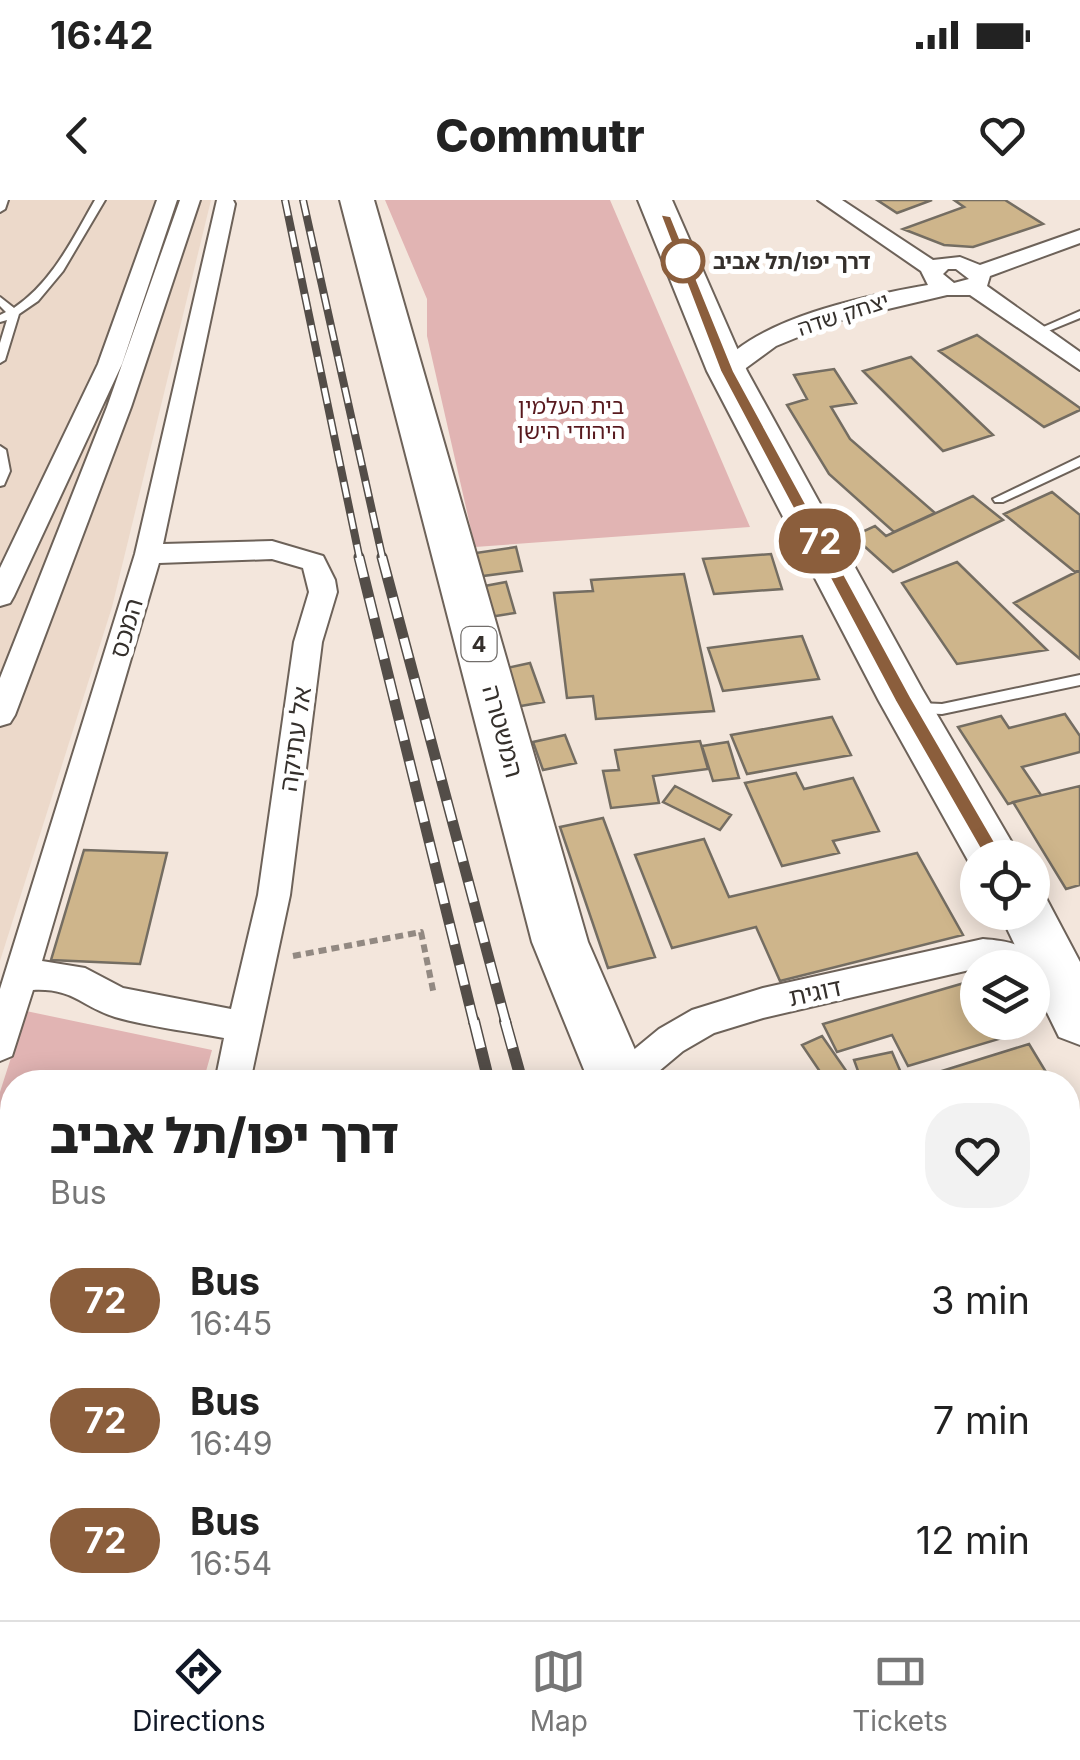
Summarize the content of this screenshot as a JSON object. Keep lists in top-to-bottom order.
{
  "streets": {
    "highway": ["4", "המשטרה"],
    "street": [
      "יצחק שדה",
      "המכס",
      "אל עתיקה",
      "דוגית"
    ]
  },
  "crossings": [
    ["המכס", "אל עתיקה"]
  ],
  "parks": ["בית העלמין היהודי הישן"],
  "places": ["דרך יפו/תל אביב"],
  "lines": ["bus line 72"],
  "page": {
    "status": "16:42",
    "header": "Commutr",
    "on_map": "72",
    "heading": ["דרך יפו/תל אביב", "Bus"],
    "list": [
      {
        "mark": "72",
        "name": "Bus",
        "note": "16:45",
        "value": "3 min"
      },
      {
        "mark": "72",
        "name": "Bus",
        "note": "16:49",
        "value": "7 min"
      },
      {
        "mark": "72",
        "name": "Bus",
        "note": "16:54",
        "value": "12 min"
      }
    ],
    "tabs": ["Directions", "Map", "Tickets"]
  }
}
